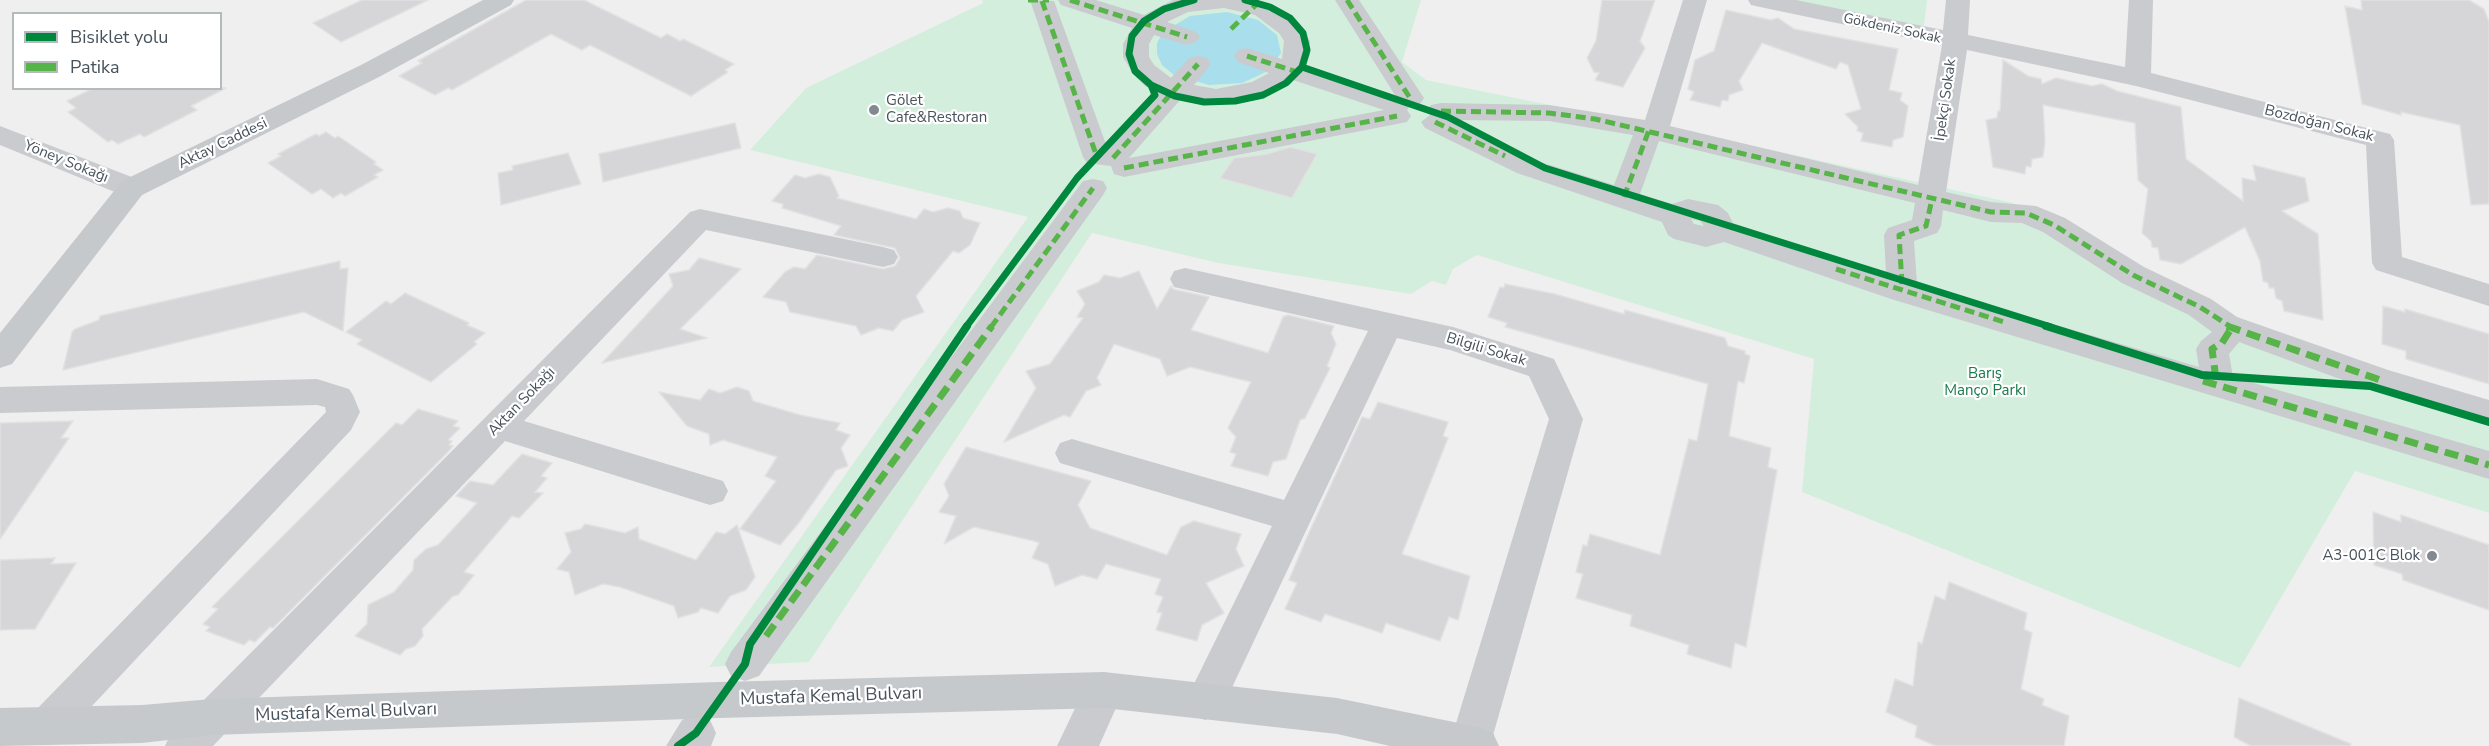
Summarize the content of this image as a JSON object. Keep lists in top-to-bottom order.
{
  "streets": {
    "main road": ["Aktay Caddesi", "Mustafa Kemal Bulvarı"],
    "street": [
      "Gökdeniz Sokak",
      "İpekçi Sokak",
      "Bozdoğan Sokak",
      "Yöney Sokağı",
      "Bilgili Sokak",
      "Aktan Sokağı"
    ]
  },
  "crossings": [
    ["Gökdeniz Sokak", "İpekçi Sokak"],
    ["Gökdeniz Sokak", "Bozdoğan Sokak"],
    ["Aktay Caddesi", "Yöney Sokağı"],
    ["Bilgili Sokak", "Mustafa Kemal Bulvarı"],
    ["Aktan Sokağı", "Mustafa Kemal Bulvarı"]
  ],
  "parks": ["Barış Manço Parkı"],
  "places": ["Gölet Cafe&Restoran", "A3-001C Blok"],
  "legend": ["Bisiklet yolu", "Patika"]
}
